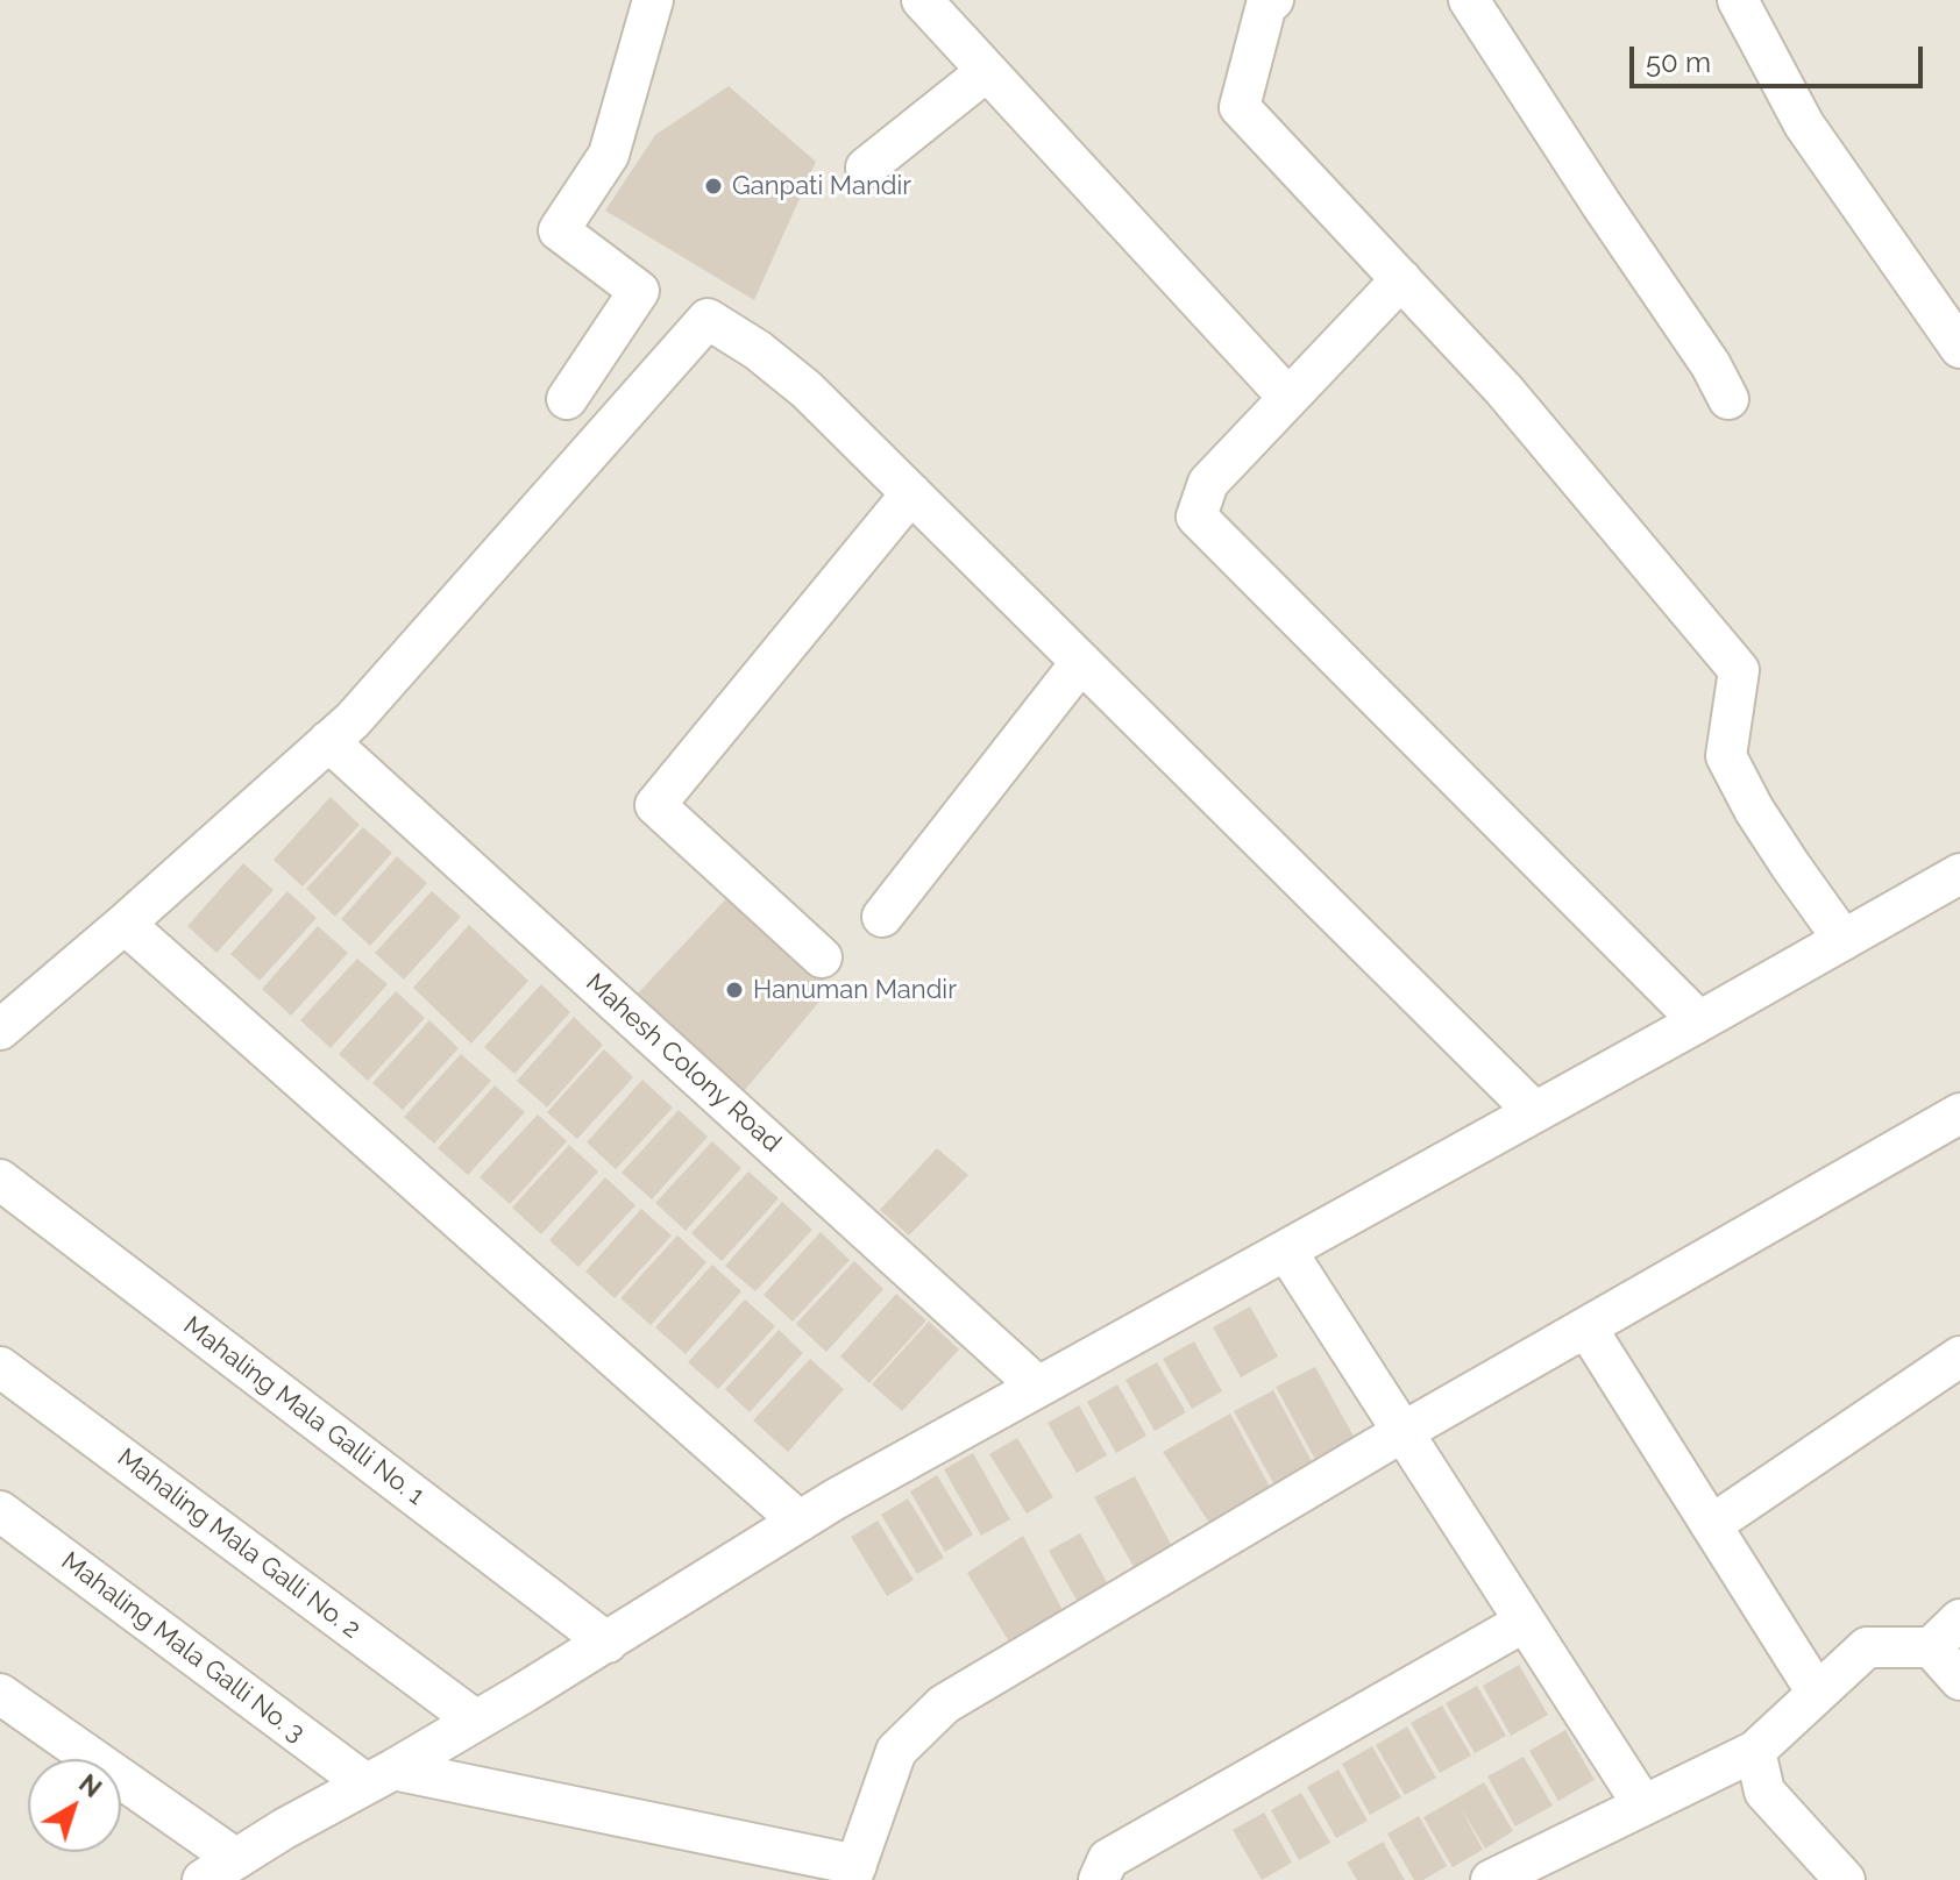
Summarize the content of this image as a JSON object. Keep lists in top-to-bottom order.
{
  "streets": {
    "street": [
      "Mahesh Colony Road",
      "Mahaling Mala Galli No. 1",
      "Mahaling Mala Galli No. 2",
      "Mahaling Mala Galli No. 3"
    ]
  },
  "places": ["Ganpati Mandir", "Hanuman Mandir"],
  "scale_bar": "50 m",
  "north": "top right"
}
